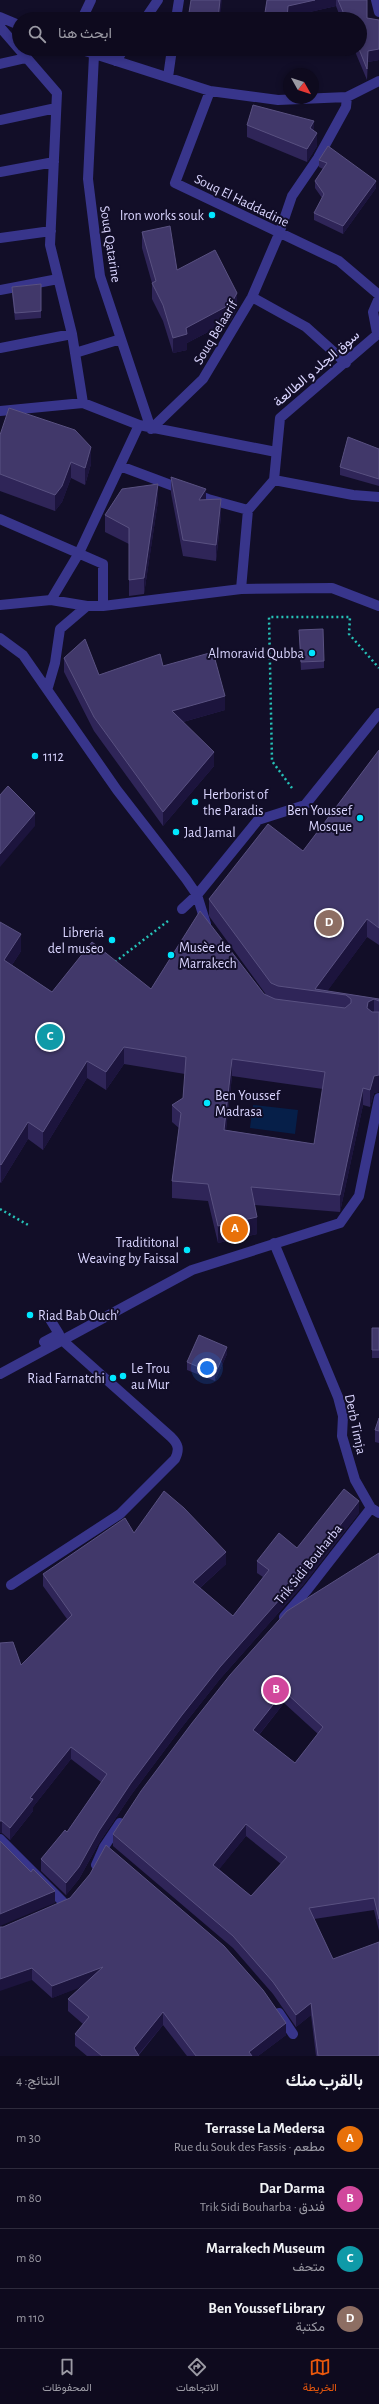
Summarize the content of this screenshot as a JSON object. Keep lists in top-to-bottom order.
{
  "streets": {
    "street": [
      "Souq El Haddadine",
      "Souq Qatarine",
      "Souq Belaarif",
      "سوق الجلد و الطالعة",
      "Derb Timja",
      "Trik Sidi Bouharba"
    ]
  },
  "crossings": [
    ["Souq El Haddadine", "Souq Belaarif"],
    ["Souq Qatarine", "Souq Belaarif"],
    ["Derb Timja", "Trik Sidi Bouharba"]
  ],
  "places": [
    "Iron works souk",
    "Almoravid Qubba",
    "1112",
    "Herborist of the Paradis",
    "Ben Youssef Mosque",
    "Jad Jamal",
    "Libreria del museo",
    "Musèe de Marrakech",
    "Ben Youssef Madrasa",
    "Tradititonal Weaving by Faissal",
    "Riad Bab Ouch’",
    "Le Trou au Mur",
    "Riad Farnatchi"
  ],
  "north": "bottom right",
  "page": {
    "search": "ابحث هنا",
    "pins": [
      "D",
      "C",
      "A",
      "B"
    ],
    "heading": ["بالقرب منك", "النتائج: 4"],
    "list": [
      {
        "mark": "A",
        "name": "Terrasse La Medersa",
        "note": "مطعم · Rue du Souk des Fassis",
        "value": "30 m"
      },
      {
        "mark": "B",
        "name": "Dar Darma",
        "note": "فندق · Trik Sidi Bouharba",
        "value": "80 m"
      },
      {
        "mark": "C",
        "name": "Marrakech Museum",
        "note": "متحف",
        "value": "80 m"
      },
      {
        "mark": "D",
        "name": "Ben Youssef Library",
        "note": "مكتبة",
        "value": "110 m"
      }
    ],
    "nav": ["الخريطة", "الاتجاهات", "المحفوظات"]
  }
}
